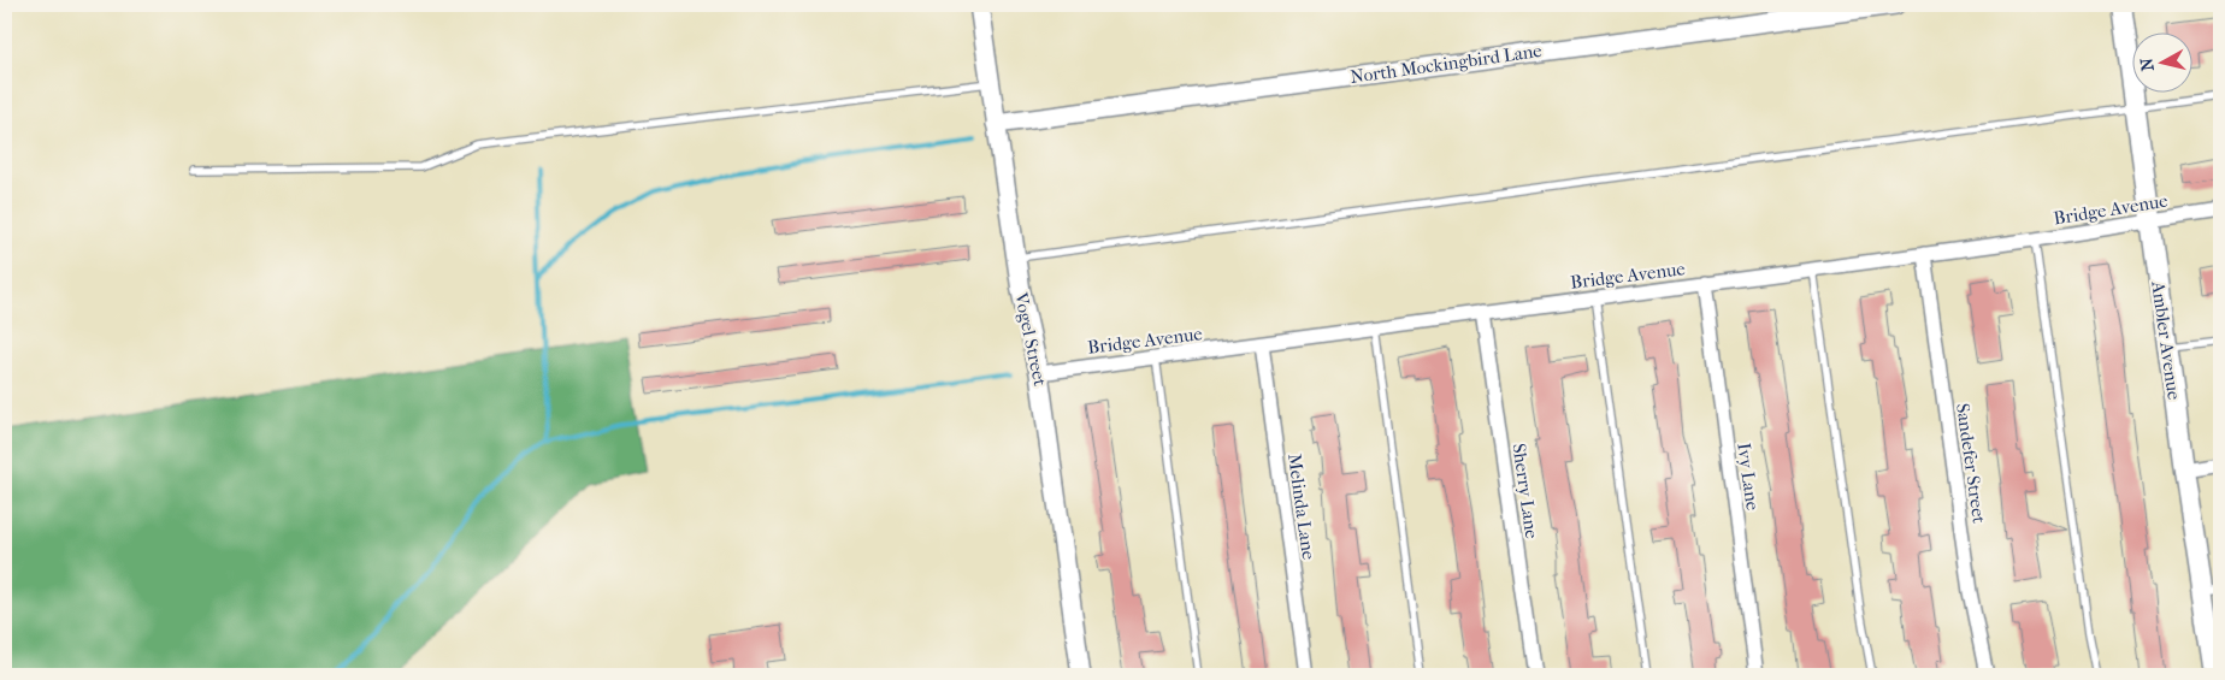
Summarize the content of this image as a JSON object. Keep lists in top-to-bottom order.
{
  "streets": {
    "main road": ["Ambler Avenue"],
    "street": [
      "North Mockingbird Lane",
      "Bridge Avenue",
      "Vogel Street",
      "Sandefer Street",
      "Ivy Lane",
      "Sherry Lane",
      "Melinda Lane"
    ]
  },
  "crossings": [
    ["North Mockingbird Lane", "Vogel Street"],
    ["Bridge Avenue", "Vogel Street"],
    ["Bridge Avenue", "Ambler Avenue"],
    ["Bridge Avenue", "Sandefer Street"],
    ["Bridge Avenue", "Ivy Lane"],
    ["Bridge Avenue", "Sherry Lane"],
    ["Bridge Avenue", "Melinda Lane"]
  ],
  "north": "left"
}
